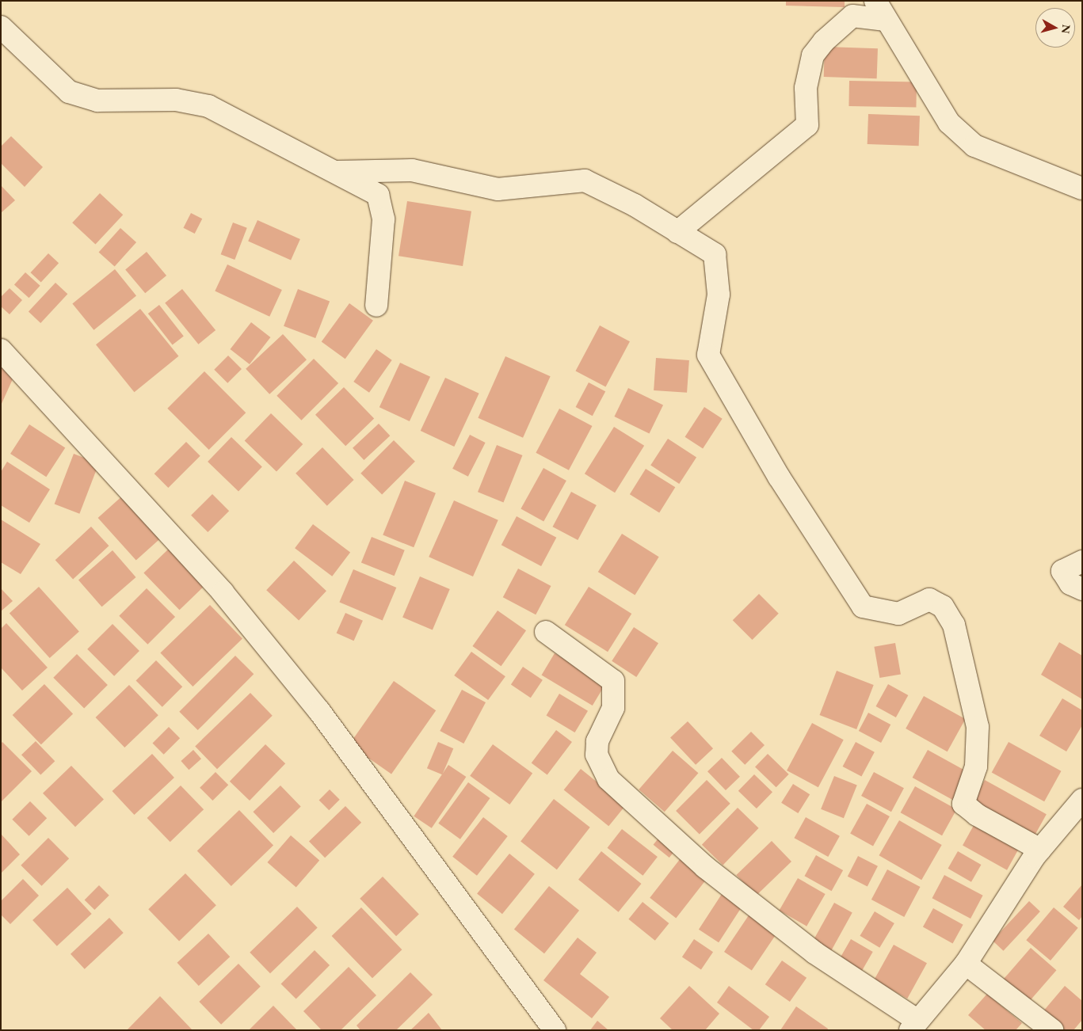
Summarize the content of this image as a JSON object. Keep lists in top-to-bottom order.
{
  "north": "right"
}
